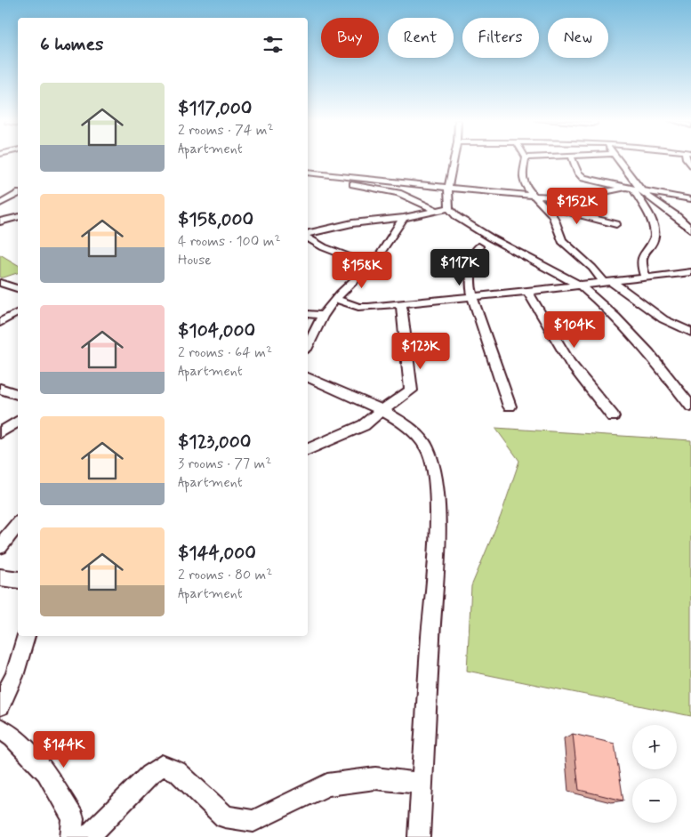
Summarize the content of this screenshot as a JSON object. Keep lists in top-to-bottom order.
{
  "page": {
    "chip": [
      "Buy",
      "Rent",
      "Filters",
      "New"
    ],
    "heading": "6 homes",
    "list": [
      {
        "name": "$117,000",
        "note": "2 rooms · 74 m² · Apartment"
      },
      {
        "name": "$158,000",
        "note": "4 rooms · 100 m² · House"
      },
      {
        "name": "$104,000",
        "note": "2 rooms · 64 m² · Apartment"
      },
      {
        "name": "$123,000",
        "note": "3 rooms · 77 m² · Apartment"
      },
      {
        "name": "$144,000",
        "note": "2 rooms · 80 m² · Apartment"
      }
    ],
    "price": [
      "$152K",
      "$117K",
      "$158K",
      "$104K",
      "$123K",
      "$144K"
    ],
    "map_buttons": ["+", "−"]
  }
}
